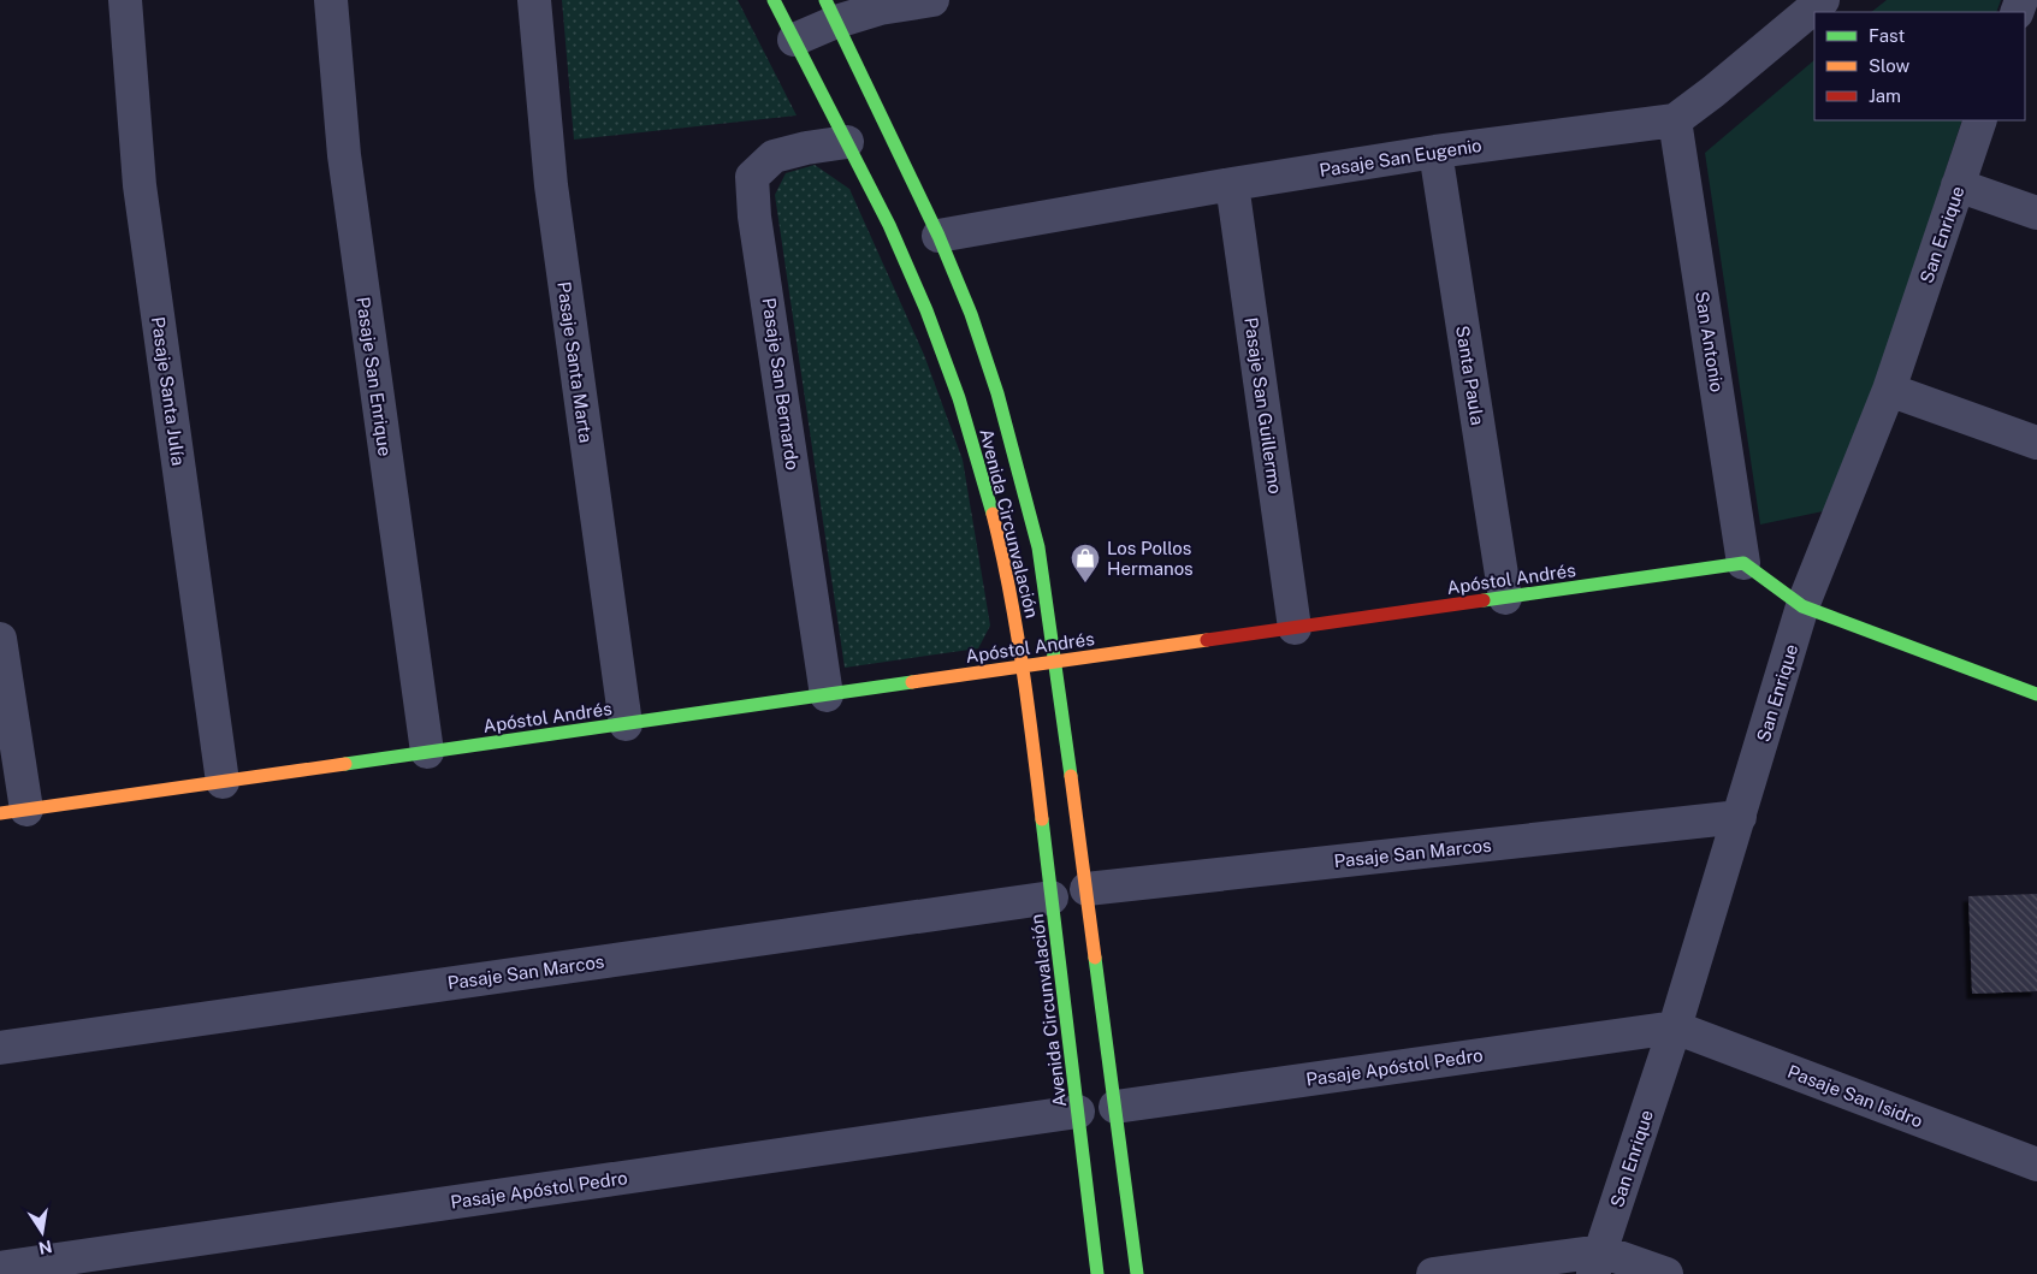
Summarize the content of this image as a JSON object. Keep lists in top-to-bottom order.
{
  "streets": {
    "street": [
      "Pasaje San Eugenio",
      "San Enrique",
      "San Antonio",
      "Pasaje Santa Marta",
      "Santa Paula",
      "Pasaje San Enrique",
      "Pasaje San Bernardo",
      "Pasaje Santa Julía",
      "Pasaje San Guillermo",
      "Avenida Circunvalación",
      "Apóstol Andrés",
      "Pasaje San Marcos",
      "Pasaje Apóstol Pedro",
      "Pasaje San Isidro"
    ]
  },
  "crossings": [
    ["Pasaje San Eugenio", "San Antonio"],
    ["Pasaje San Eugenio", "Santa Paula"],
    ["Pasaje San Eugenio", "Pasaje San Guillermo"],
    ["Pasaje San Eugenio", "Avenida Circunvalación"],
    ["San Enrique", "Pasaje San Marcos"],
    ["San Enrique", "Pasaje Apóstol Pedro"],
    ["San Enrique", "Pasaje San Isidro"],
    ["San Antonio", "Apóstol Andrés"],
    ["Pasaje Santa Marta", "Apóstol Andrés"],
    ["Santa Paula", "Apóstol Andrés"],
    ["Pasaje San Enrique", "Apóstol Andrés"],
    ["Pasaje San Bernardo", "Avenida Circunvalación"],
    ["Pasaje San Bernardo", "Apóstol Andrés"],
    ["Pasaje Santa Julía", "Apóstol Andrés"],
    ["Pasaje San Guillermo", "Apóstol Andrés"],
    ["Avenida Circunvalación", "Apóstol Andrés"],
    ["Avenida Circunvalación", "Pasaje San Marcos"],
    ["Avenida Circunvalación", "Pasaje Apóstol Pedro"],
    ["Pasaje Apóstol Pedro", "Pasaje San Isidro"]
  ],
  "places": {
    "shop": ["Los Pollos Hermanos"]
  },
  "legend": ["Fast", "Slow", "Jam"],
  "north": "bottom"
}
